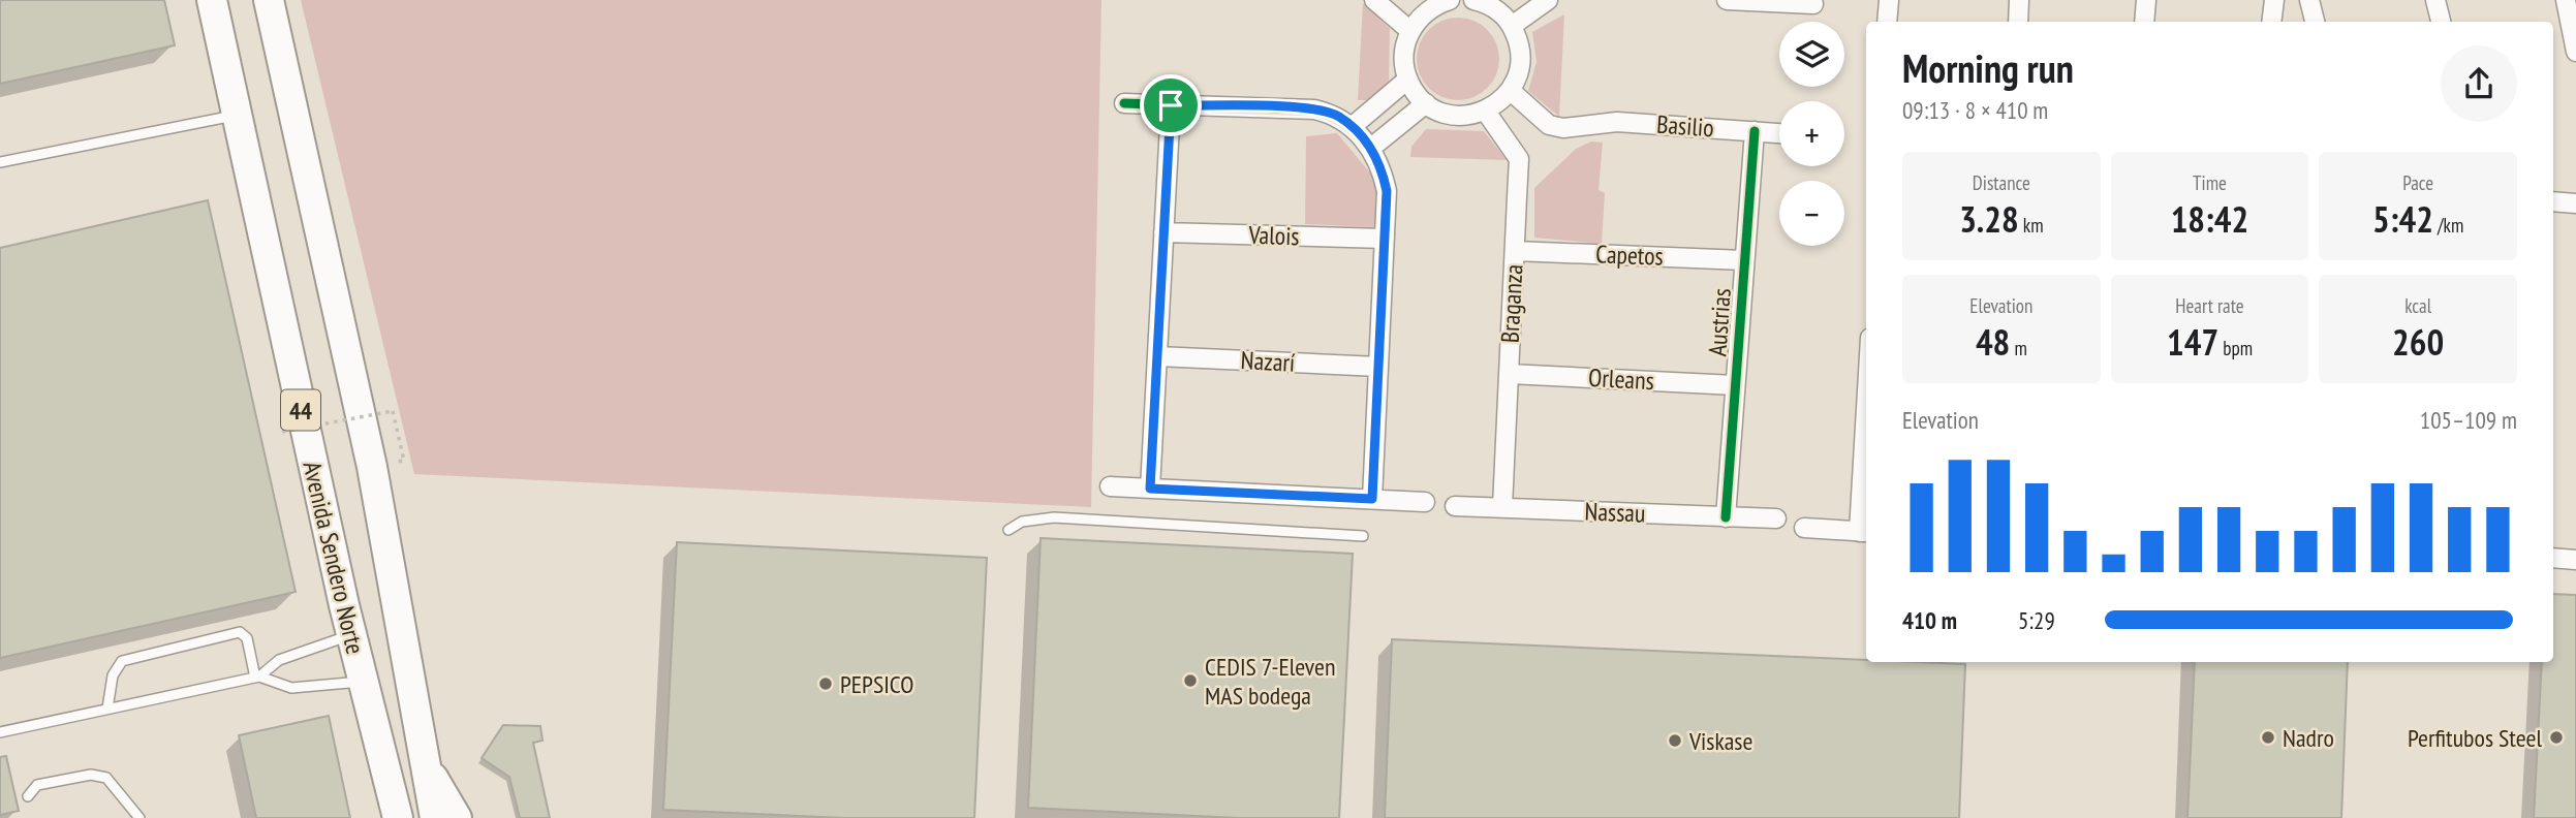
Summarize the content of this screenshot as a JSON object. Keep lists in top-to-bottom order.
{
  "streets": {
    "main road": ["44", "Avenida Sendero Norte"],
    "street": [
      "Basilio",
      "Valois",
      "Capetos",
      "Braganza",
      "Austrias",
      "Nazarí",
      "Orleans",
      "Nassau"
    ]
  },
  "crossings": [
    ["Basilio", "Austrias"],
    ["Capetos", "Braganza"],
    ["Capetos", "Austrias"],
    ["Braganza", "Orleans"],
    ["Braganza", "Nassau"],
    ["Austrias", "Orleans"],
    ["Austrias", "Nassau"]
  ],
  "places": [
    "CEDIS 7-Eleven MAS bodega",
    "PEPSICO",
    "Nadro",
    "Perfitubos Steel",
    "Viskase"
  ],
  "page": {
    "map_buttons": ["+", "−"],
    "heading": ["Morning run", "09:13 · 8 × 410 m"],
    "stats": [
      ["Distance", "3.28 km"],
      ["Time", "18:42"],
      ["Pace", "5:42 /km"],
      ["Elevation", "48 m"],
      ["Heart rate", "147 bpm"],
      ["kcal", "260"]
    ],
    "chart": ["Elevation", "105–109 m"],
    "list": [
      {
        "name": "410 m",
        "note": "5:29"
      }
    ]
  }
}
